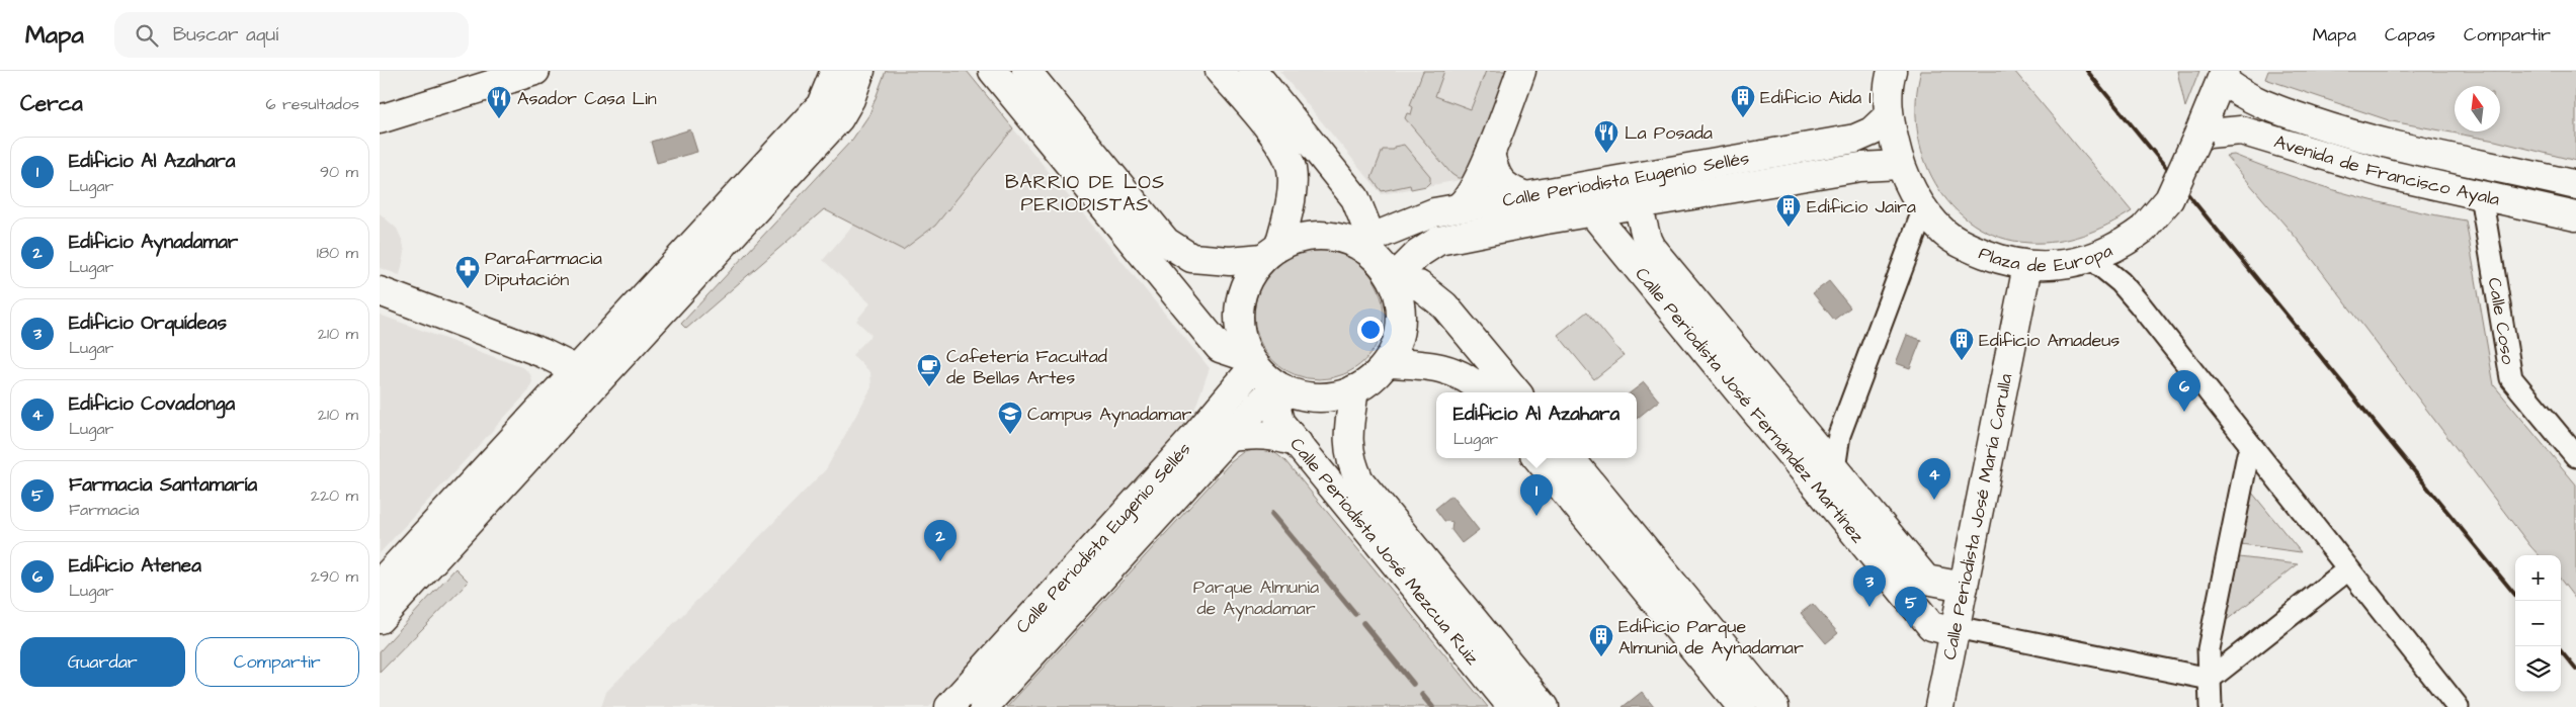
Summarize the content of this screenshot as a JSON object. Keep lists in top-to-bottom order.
{
  "streets": {
    "main road": [
      "Avenida de Francisco Ayala",
      "Calle Periodista Eugenio Sellés",
      "Plaza de Europa",
      "Calle Periodista José Fernández Martínez",
      "Calle Periodista José María Carulla",
      "Calle Periodista José Mezcua Ruiz"
    ],
    "street": ["Calle Coso"]
  },
  "crossings": [
    ["Avenida de Francisco Ayala", "Plaza de Europa"],
    ["Avenida de Francisco Ayala", "Calle Coso"],
    ["Calle Periodista Eugenio Sellés", "Plaza de Europa"],
    ["Calle Periodista Eugenio Sellés", "Calle Periodista José Fernández Martínez"],
    ["Calle Periodista Eugenio Sellés", "Calle Periodista José Mezcua Ruiz"],
    ["Plaza de Europa", "Calle Periodista José María Carulla"],
    ["Calle Periodista José Fernández Martínez", "Calle Periodista José María Carulla"]
  ],
  "districts": ["BARRIO DE LOS PERIODISTAS"],
  "parks": ["Parque Almunia de Aynadamar"],
  "places": {
    "building": [
      "Edificio Aida I",
      "Edificio Jaira",
      "Edificio Amadeus",
      "Edificio Parque Almunia de Aynadamar"
    ],
    "restaurant": ["Asador Casa Lin", "La Posada"],
    "pharmacy": ["Parafarmacia Diputación"],
    "cafe": ["Cafetería Facultad de Bellas Artes"],
    "school or university": ["Campus Aynadamar"]
  },
  "north": "top",
  "page": {
    "header": "Mapa",
    "search": "Buscar aquí",
    "nav": ["Mapa", "Capas", "Compartir"],
    "heading": ["Cerca", "6 resultados"],
    "list": [
      {
        "mark": "1",
        "name": "Edificio Al Azahara",
        "note": "Lugar",
        "value": "90 m"
      },
      {
        "mark": "2",
        "name": "Edificio Aynadamar",
        "note": "Lugar",
        "value": "180 m"
      },
      {
        "mark": "3",
        "name": "Edificio Orquídeas",
        "note": "Lugar",
        "value": "210 m"
      },
      {
        "mark": "4",
        "name": "Edificio Covadonga",
        "note": "Lugar",
        "value": "210 m"
      },
      {
        "mark": "5",
        "name": "Farmacia Santamaría",
        "note": "Farmacia",
        "value": "220 m"
      },
      {
        "mark": "6",
        "name": "Edificio Atenea",
        "note": "Lugar",
        "value": "290 m"
      }
    ],
    "pins": [
      "6",
      "4",
      "1",
      "2",
      "3",
      "5"
    ],
    "popup": ["Edificio Al Azahara", "Lugar"],
    "map_buttons": ["+", "−"],
    "buttons": ["Guardar", "Compartir"]
  }
}
